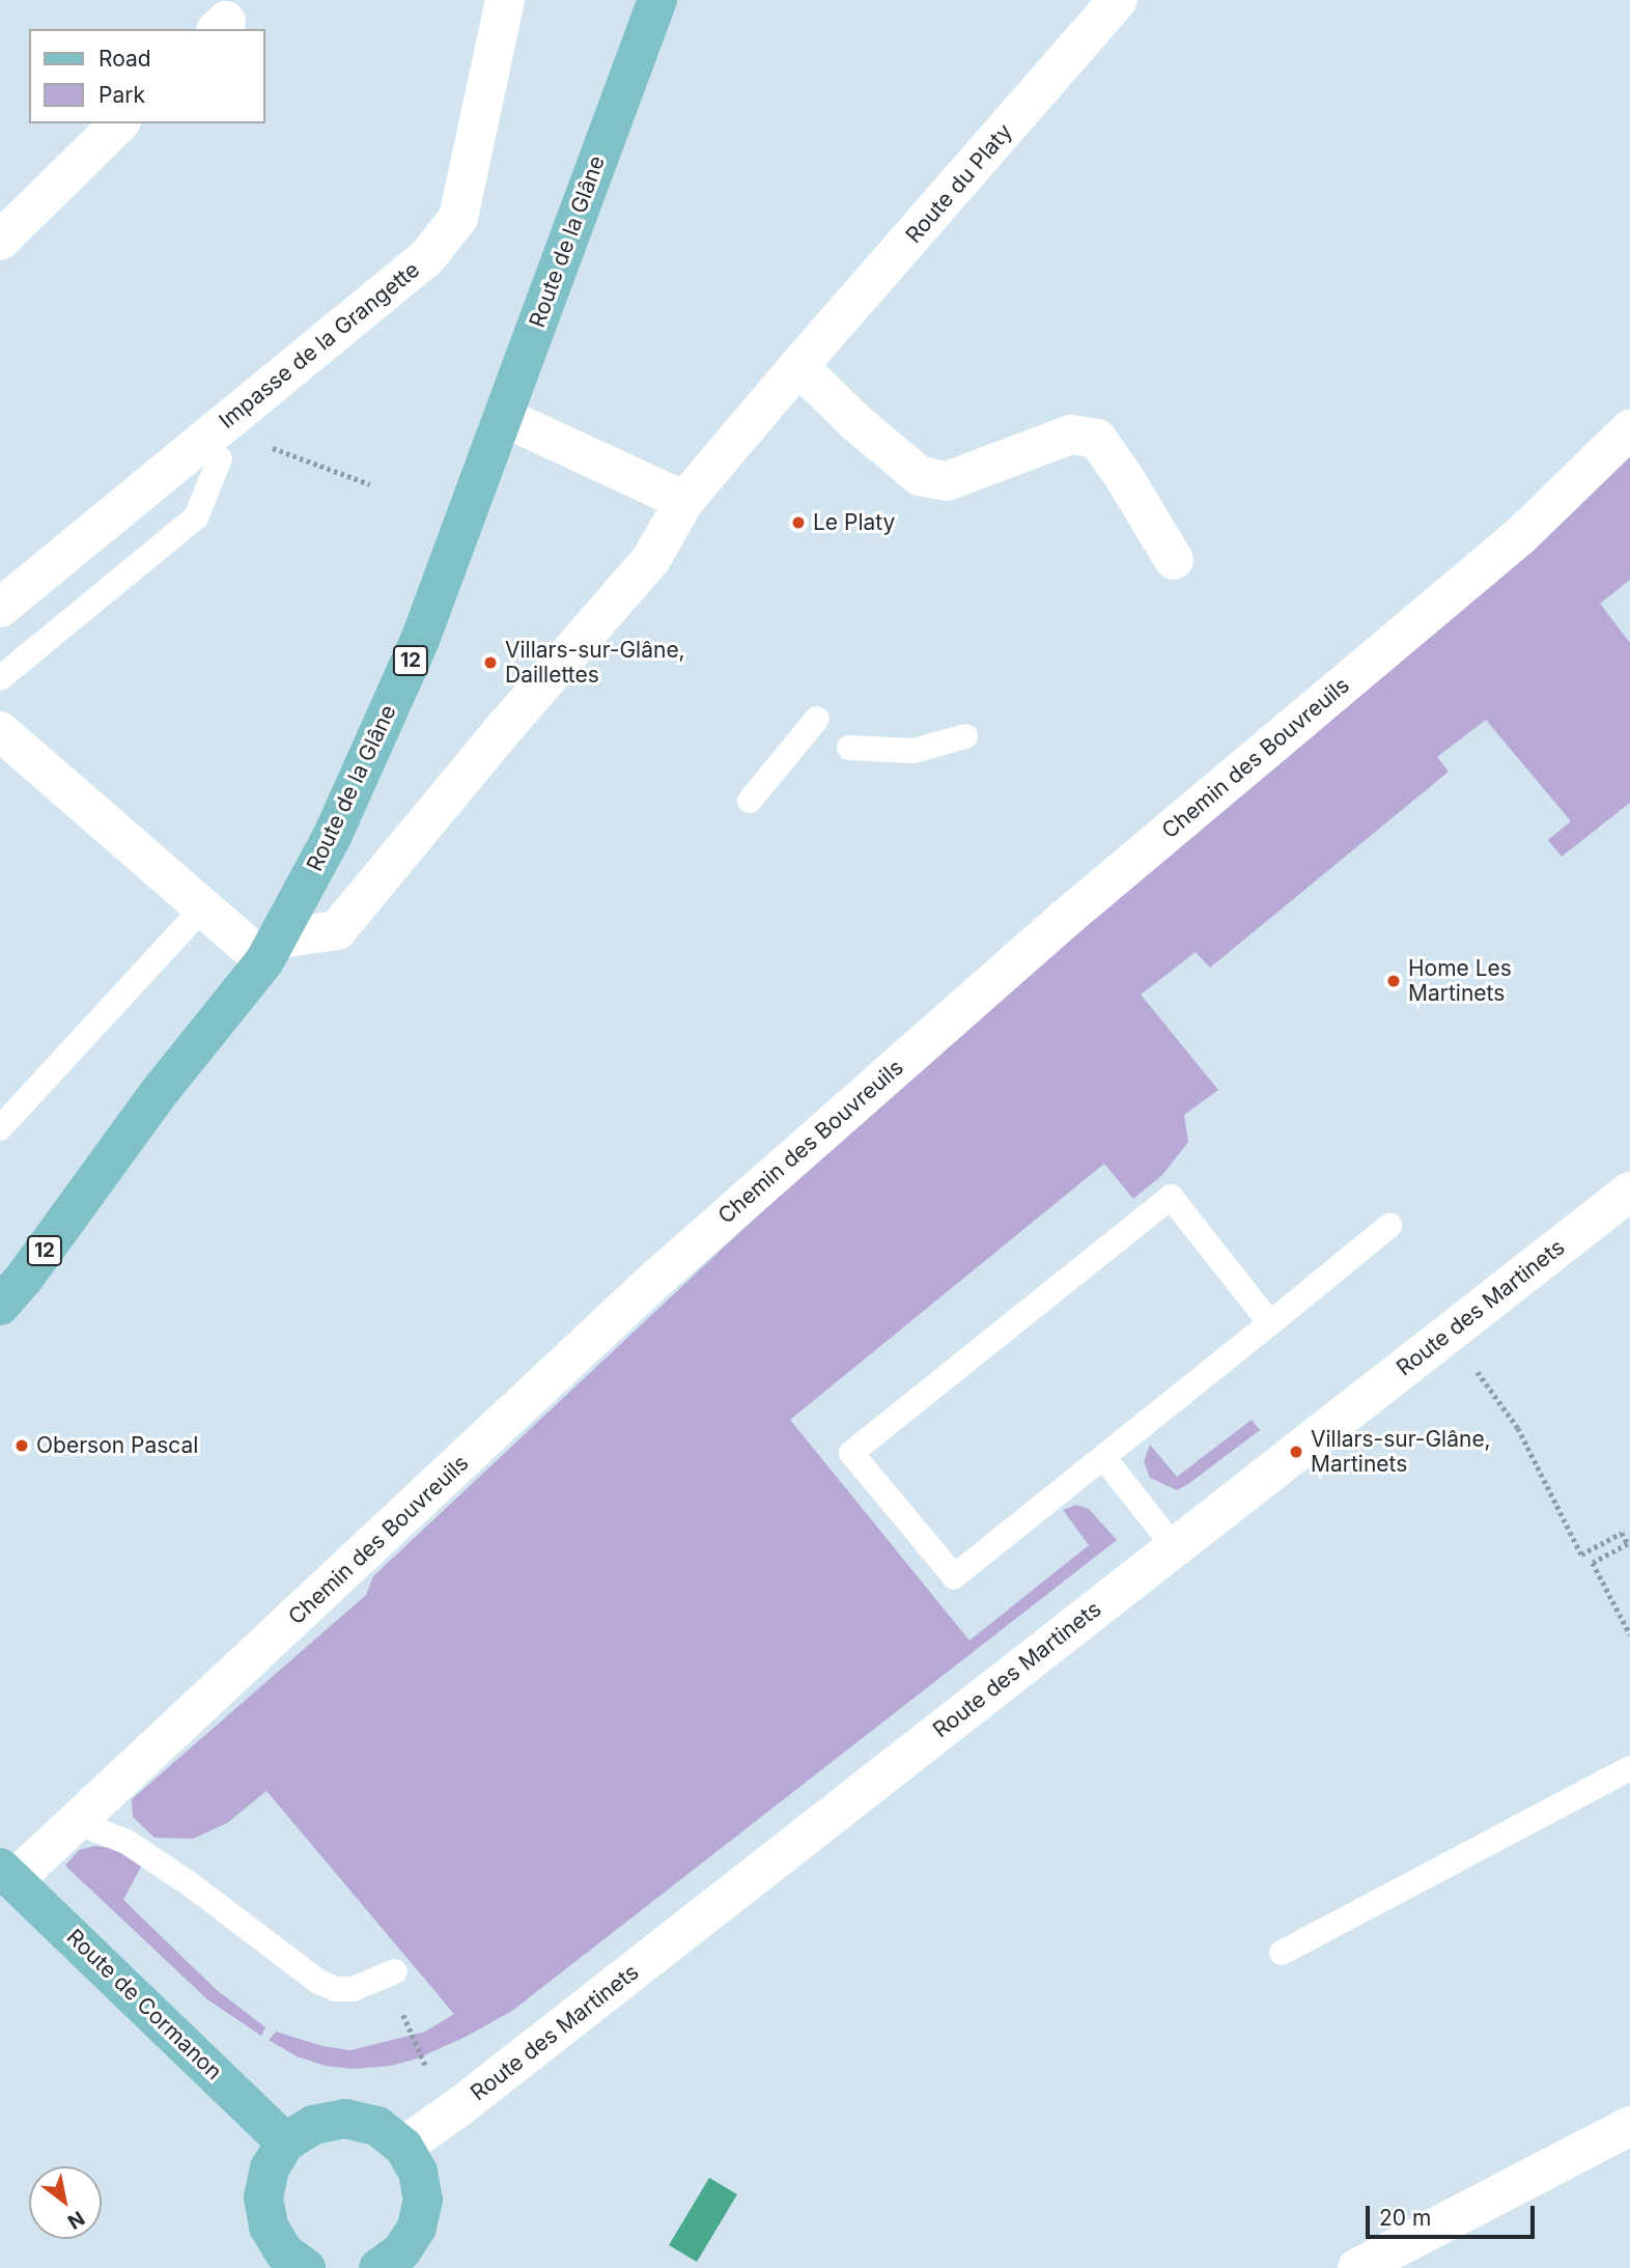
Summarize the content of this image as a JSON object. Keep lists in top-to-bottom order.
{
  "streets": {
    "main road": ["Route de la Glâne", "12", "Route de Cormanon"],
    "street": [
      "Route du Platy",
      "Impasse de la Grangette",
      "Chemin des Bouvreuils",
      "Route des Martinets"
    ]
  },
  "crossings": [
    ["Route du Platy", "Route de la Glâne"],
    ["Chemin des Bouvreuils", "Route de Cormanon"]
  ],
  "places": [
    "Le Platy",
    "Villars-sur-Glâne, Daillettes",
    "Home Les Martinets",
    "Oberson Pascal",
    "Villars-sur-Glâne, Martinets"
  ],
  "legend": ["Road", "Park"],
  "scale_bar": "20 m",
  "north": "bottom right"
}
